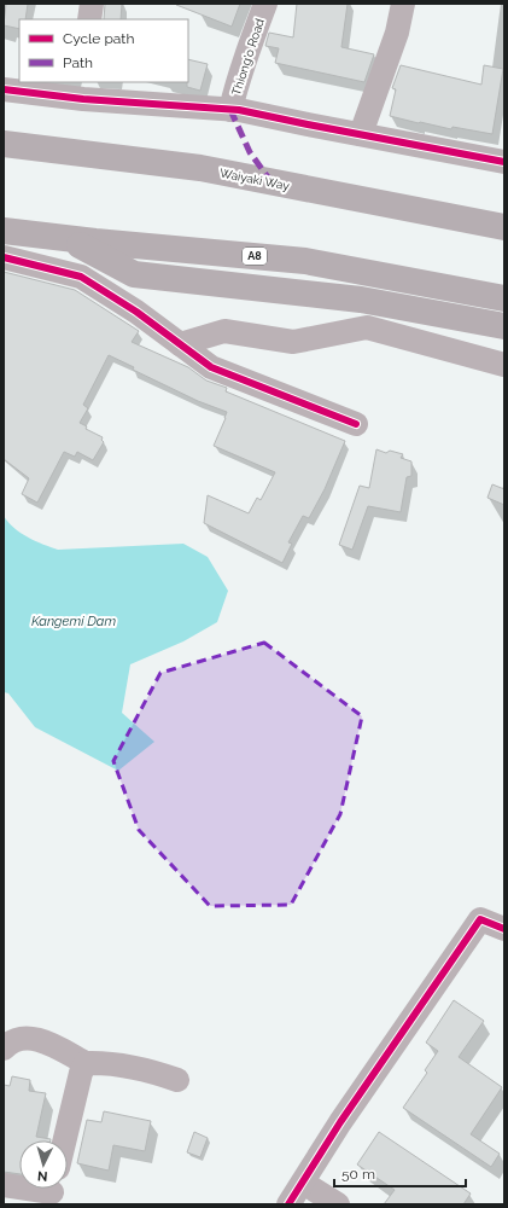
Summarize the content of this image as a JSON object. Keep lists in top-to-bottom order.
{
  "streets": {
    "highway": ["Waiyaki Way", "A8"],
    "street": ["Thiong'o Road"]
  },
  "water": ["Kangemi Dam"],
  "legend": ["Cycle path", "Path"],
  "scale_bar": "50 m",
  "north": "bottom"
}
